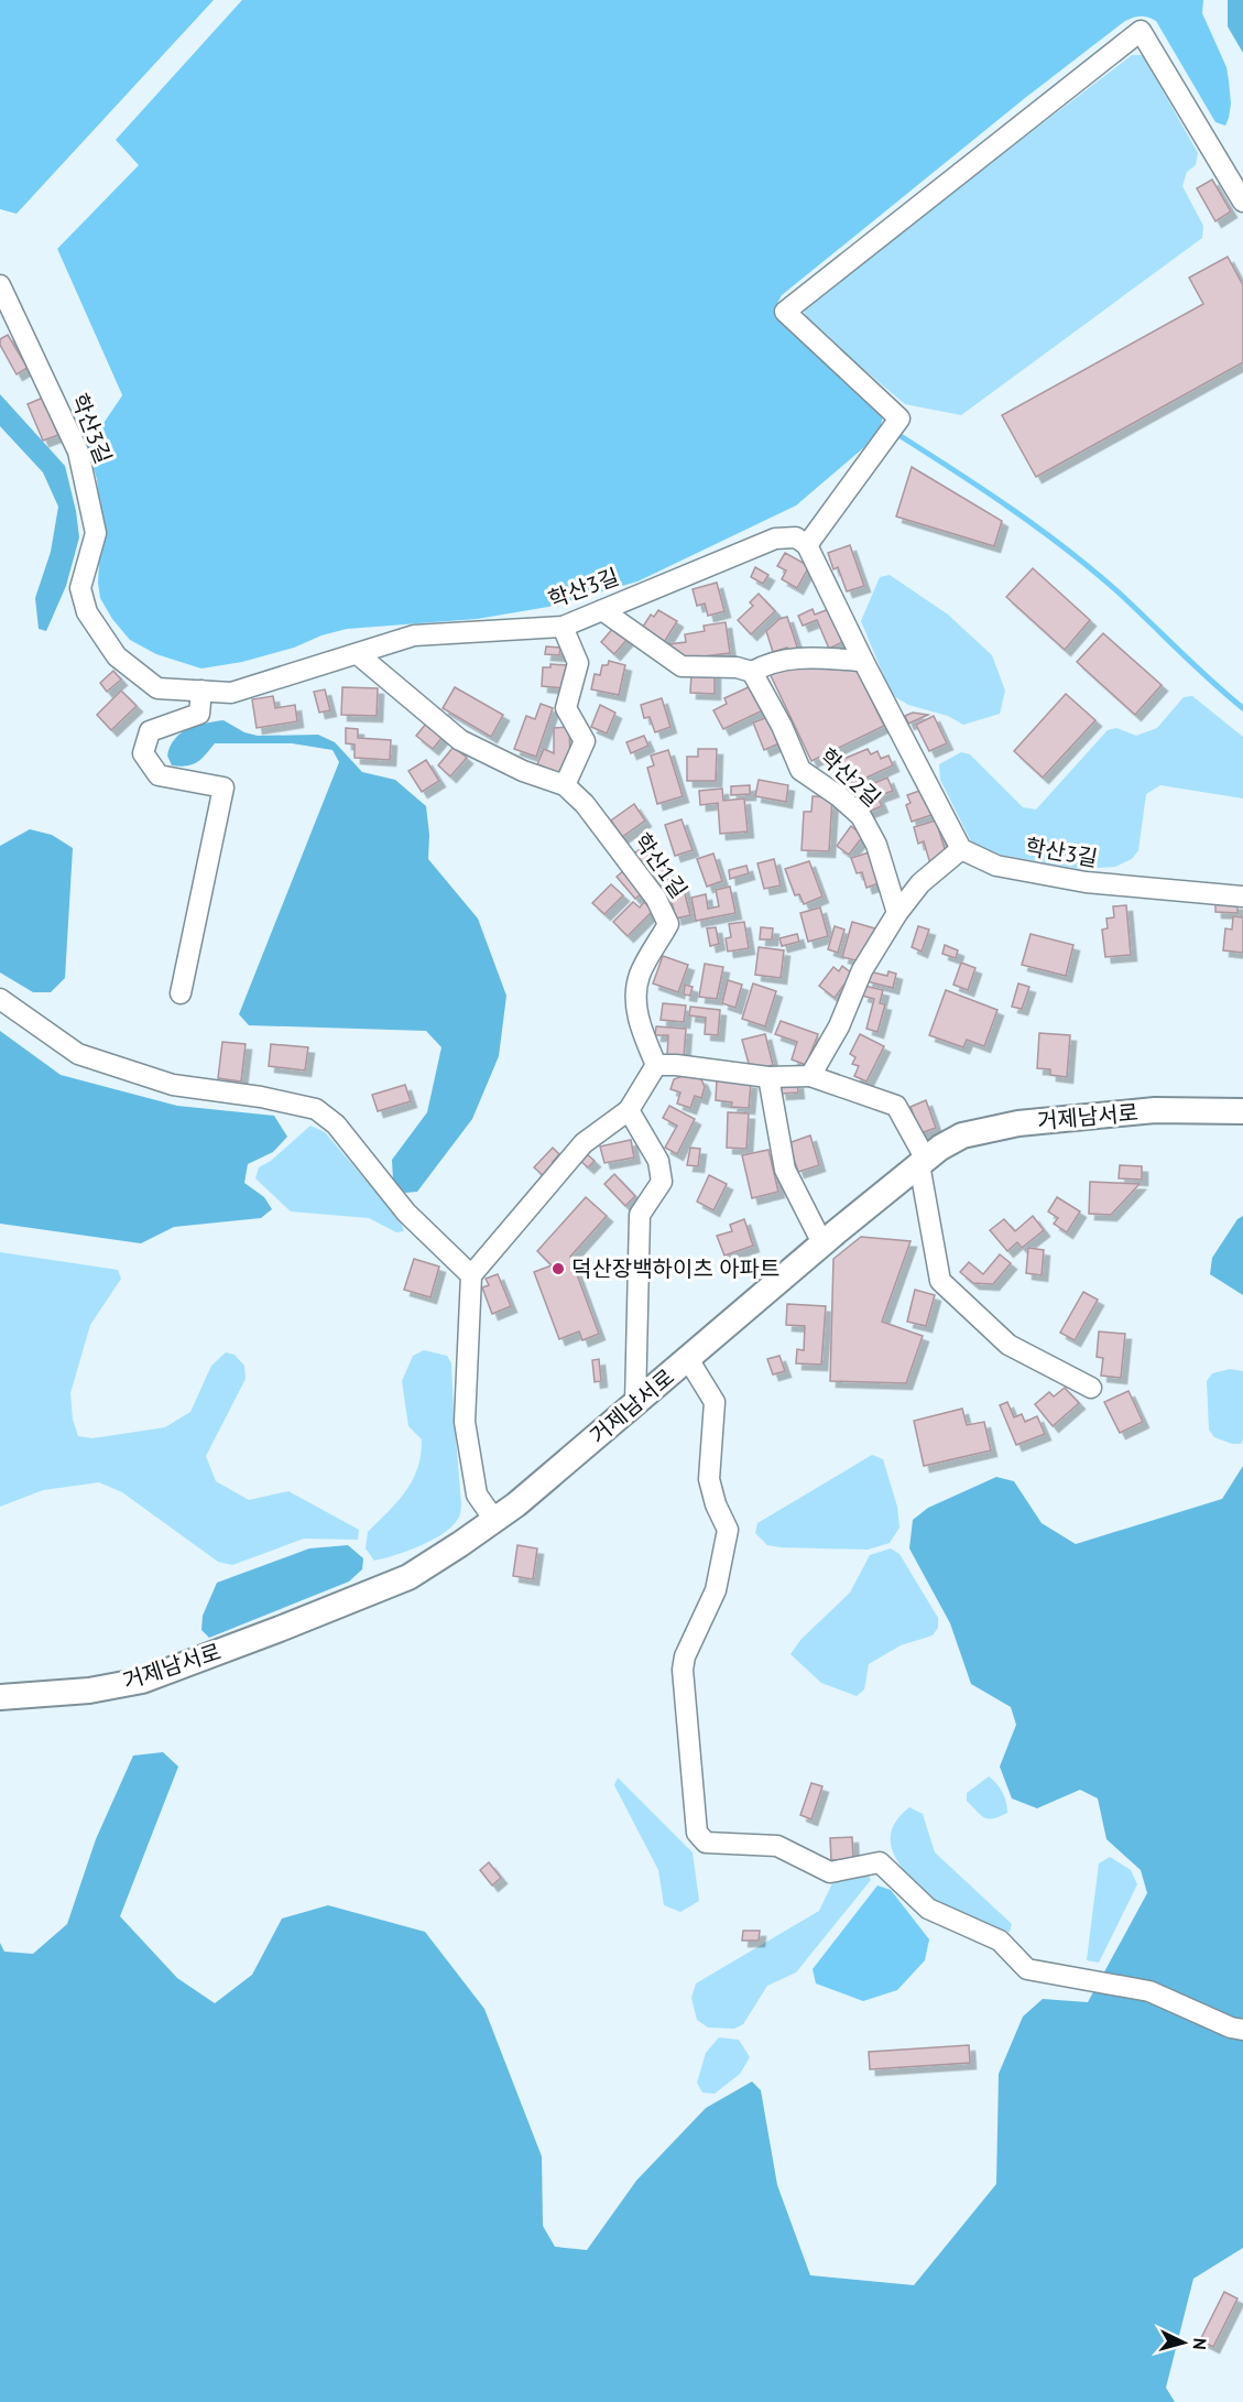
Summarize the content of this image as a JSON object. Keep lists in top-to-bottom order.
{
  "streets": {
    "main road": ["거제남서로"],
    "street": ["학산3길", "학산2길", "학산1길"]
  },
  "crossings": [
    ["학산3길", "학산1길"]
  ],
  "places": ["덕산장백하이츠 아파트"],
  "north": "right"
}
